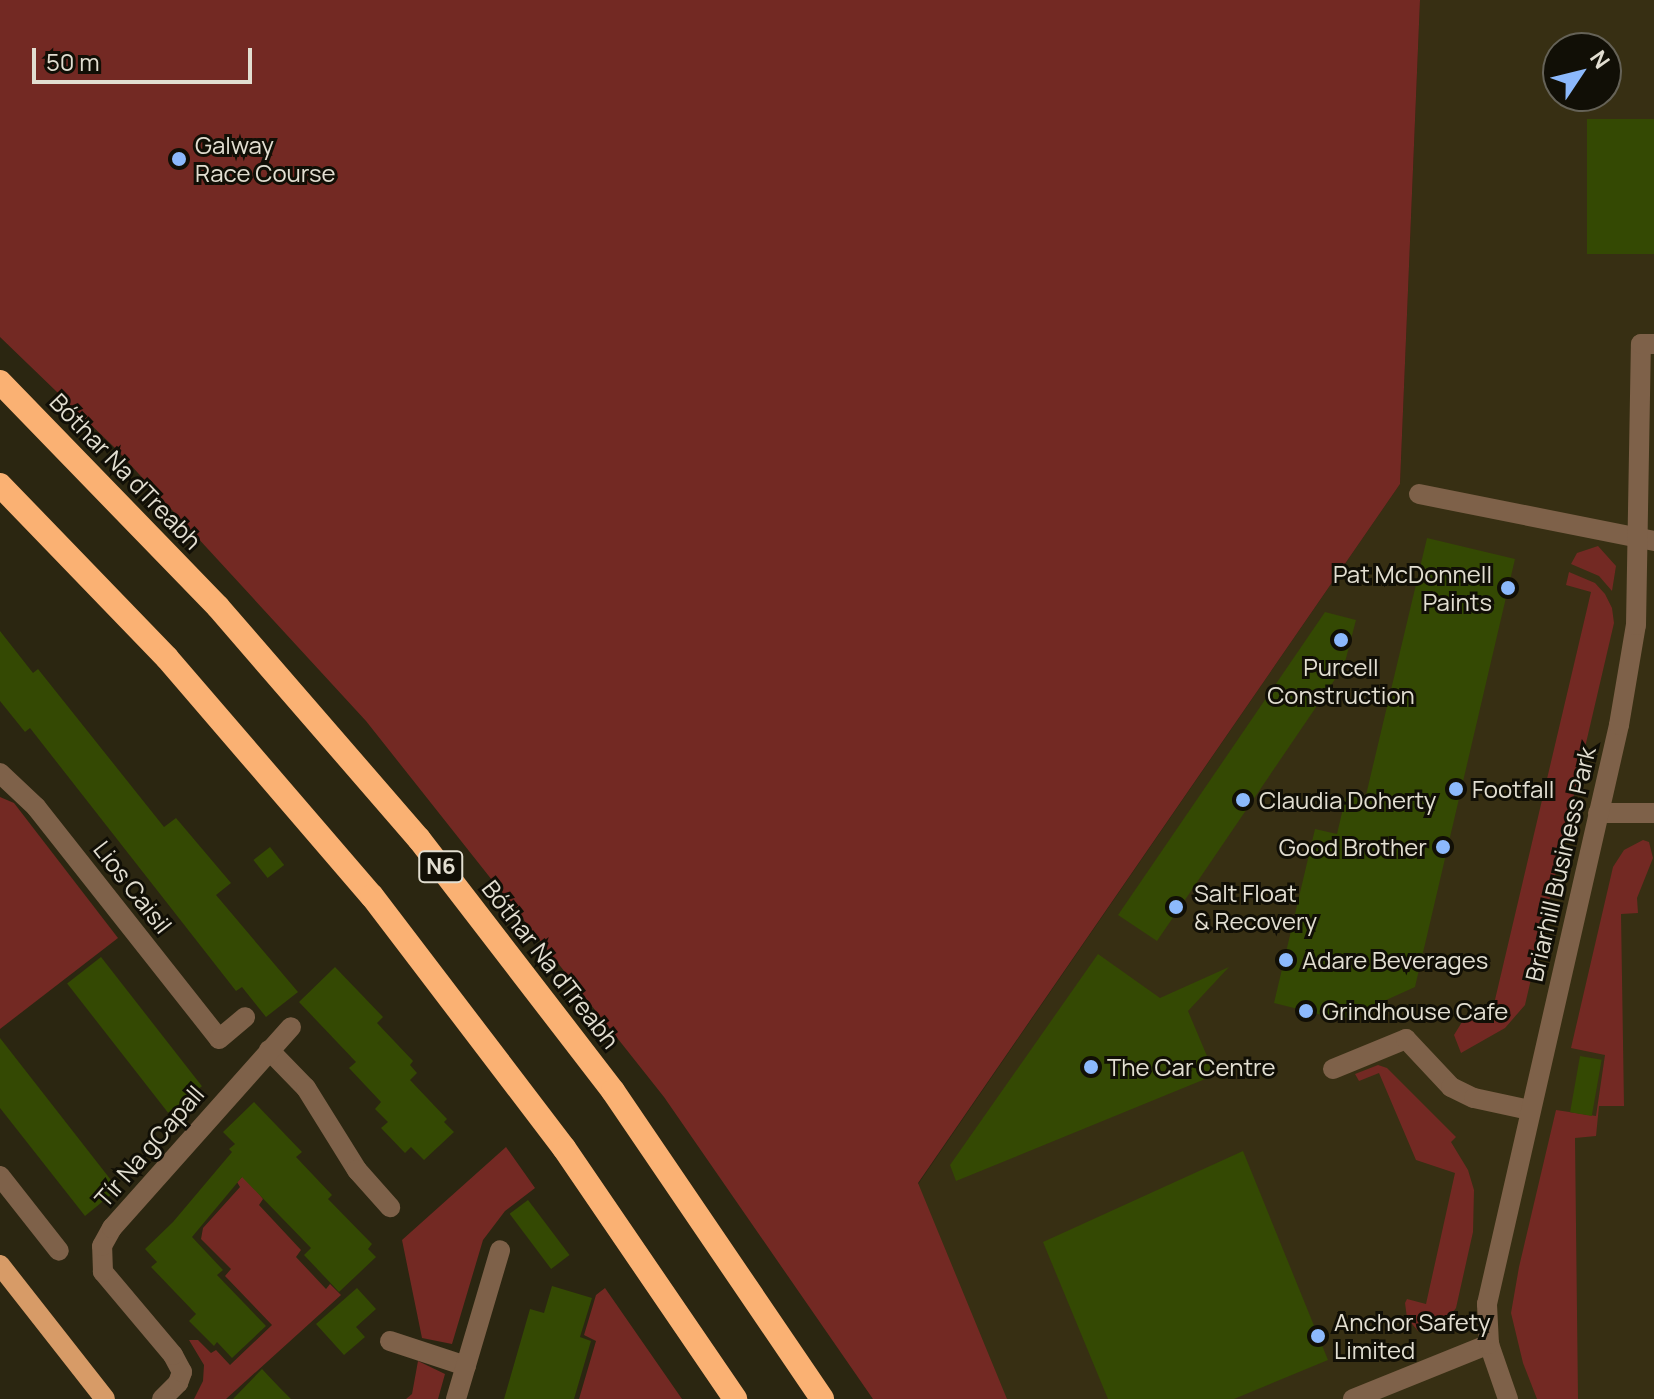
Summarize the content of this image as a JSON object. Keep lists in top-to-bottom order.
{
  "streets": {
    "highway": ["Bóthar Na dTreabh", "N6"],
    "street": ["Briarhill Business Park", "Lios Caisil", "Tír Na gCapall"]
  },
  "places": [
    "Galway Race Course",
    "Pat McDonnell Paints",
    "Purcell Construction",
    "Footfall",
    "Claudia Doherty",
    "Good Brother",
    "Salt Float & Recovery",
    "Adare Beverages",
    "Grindhouse Cafe",
    "The Car Centre",
    "Anchor Safety Limited"
  ],
  "scale_bar": "50 m",
  "north": "top right"
}
